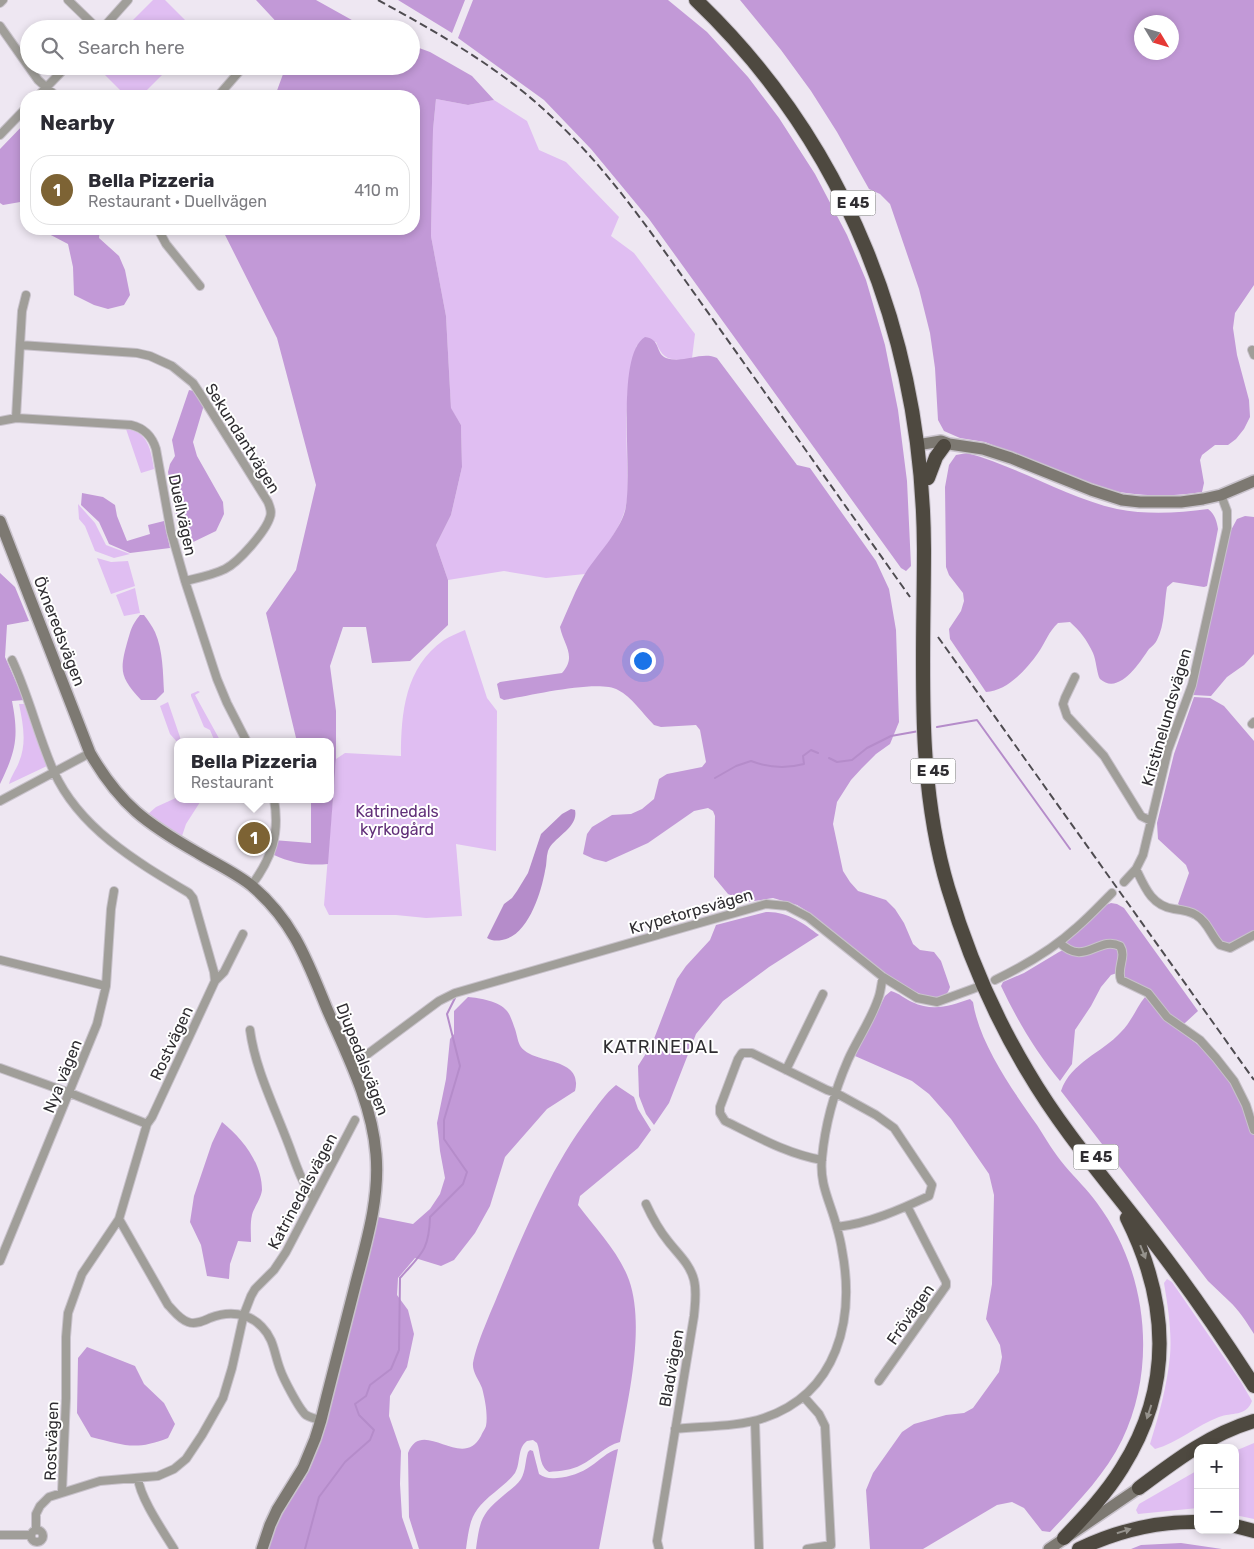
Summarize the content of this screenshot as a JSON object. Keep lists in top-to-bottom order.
{
  "streets": {
    "highway": ["E 45"],
    "street": [
      "Sekundantvägen",
      "Duellvägen",
      "Öxneredsvägen",
      "Kristinelundsvägen",
      "Krypetorpsvägen",
      "Rostvägen",
      "Djupedalsvägen",
      "Nya vägen",
      "Katrinedalsvägen",
      "Frövägen",
      "Bladvägen"
    ]
  },
  "crossings": [
    ["Sekundantvägen", "Duellvägen"],
    ["Öxneredsvägen", "Djupedalsvägen"],
    ["Krypetorpsvägen", "Djupedalsvägen"],
    ["Rostvägen", "Katrinedalsvägen"]
  ],
  "districts": ["KATRINEDAL"],
  "parks": ["Katrinedals kyrkogård"],
  "north": "bottom right",
  "page": {
    "search": "Search here",
    "heading": "Nearby",
    "list": [
      {
        "mark": "1",
        "name": "Bella Pizzeria",
        "note": "Restaurant · Duellvägen",
        "value": "410 m"
      }
    ],
    "popup": ["Bella Pizzeria", "Restaurant"],
    "pins": "1",
    "map_buttons": ["+", "−"]
  }
}
